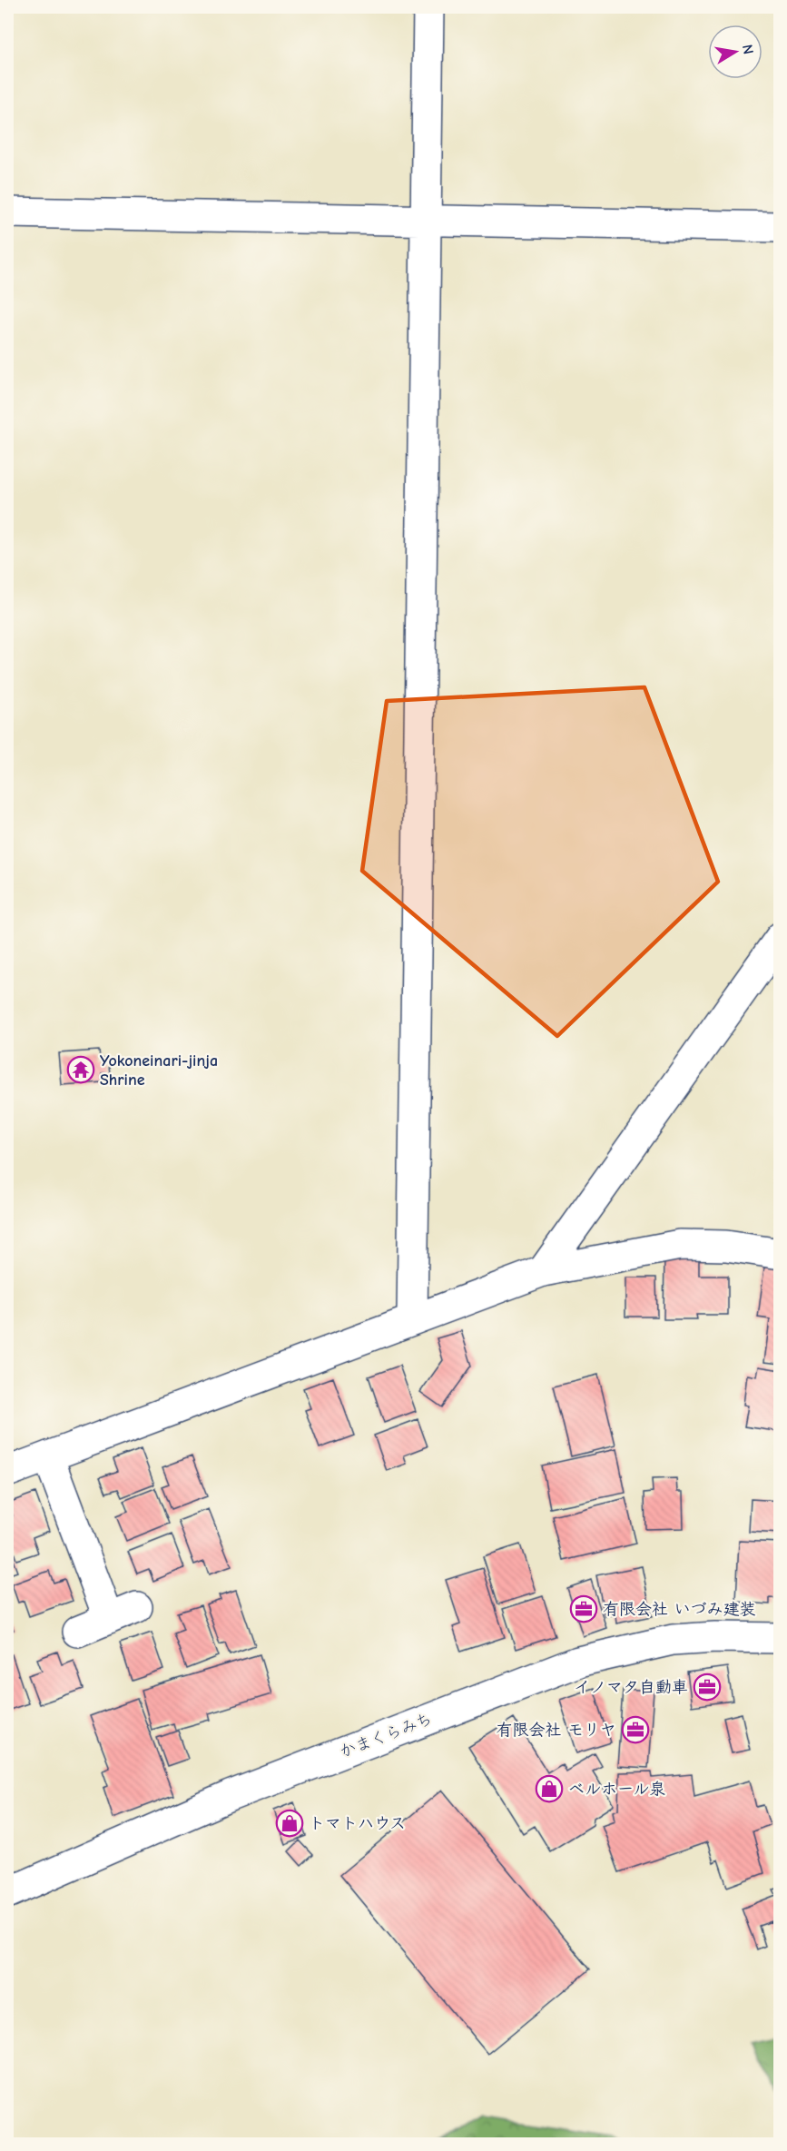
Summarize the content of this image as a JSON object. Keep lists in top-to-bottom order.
{
  "streets": {
    "street": ["かまくらみち"]
  },
  "places": {
    "temple": ["Yokoneinari-jinja Shrine"],
    "office": ["有限会社 いづみ建装", "イノマタ自動車", "有限会社 モリヤ"],
    "shop": ["ベルホール泉", "トマトハウス"]
  },
  "north": "right"
}
